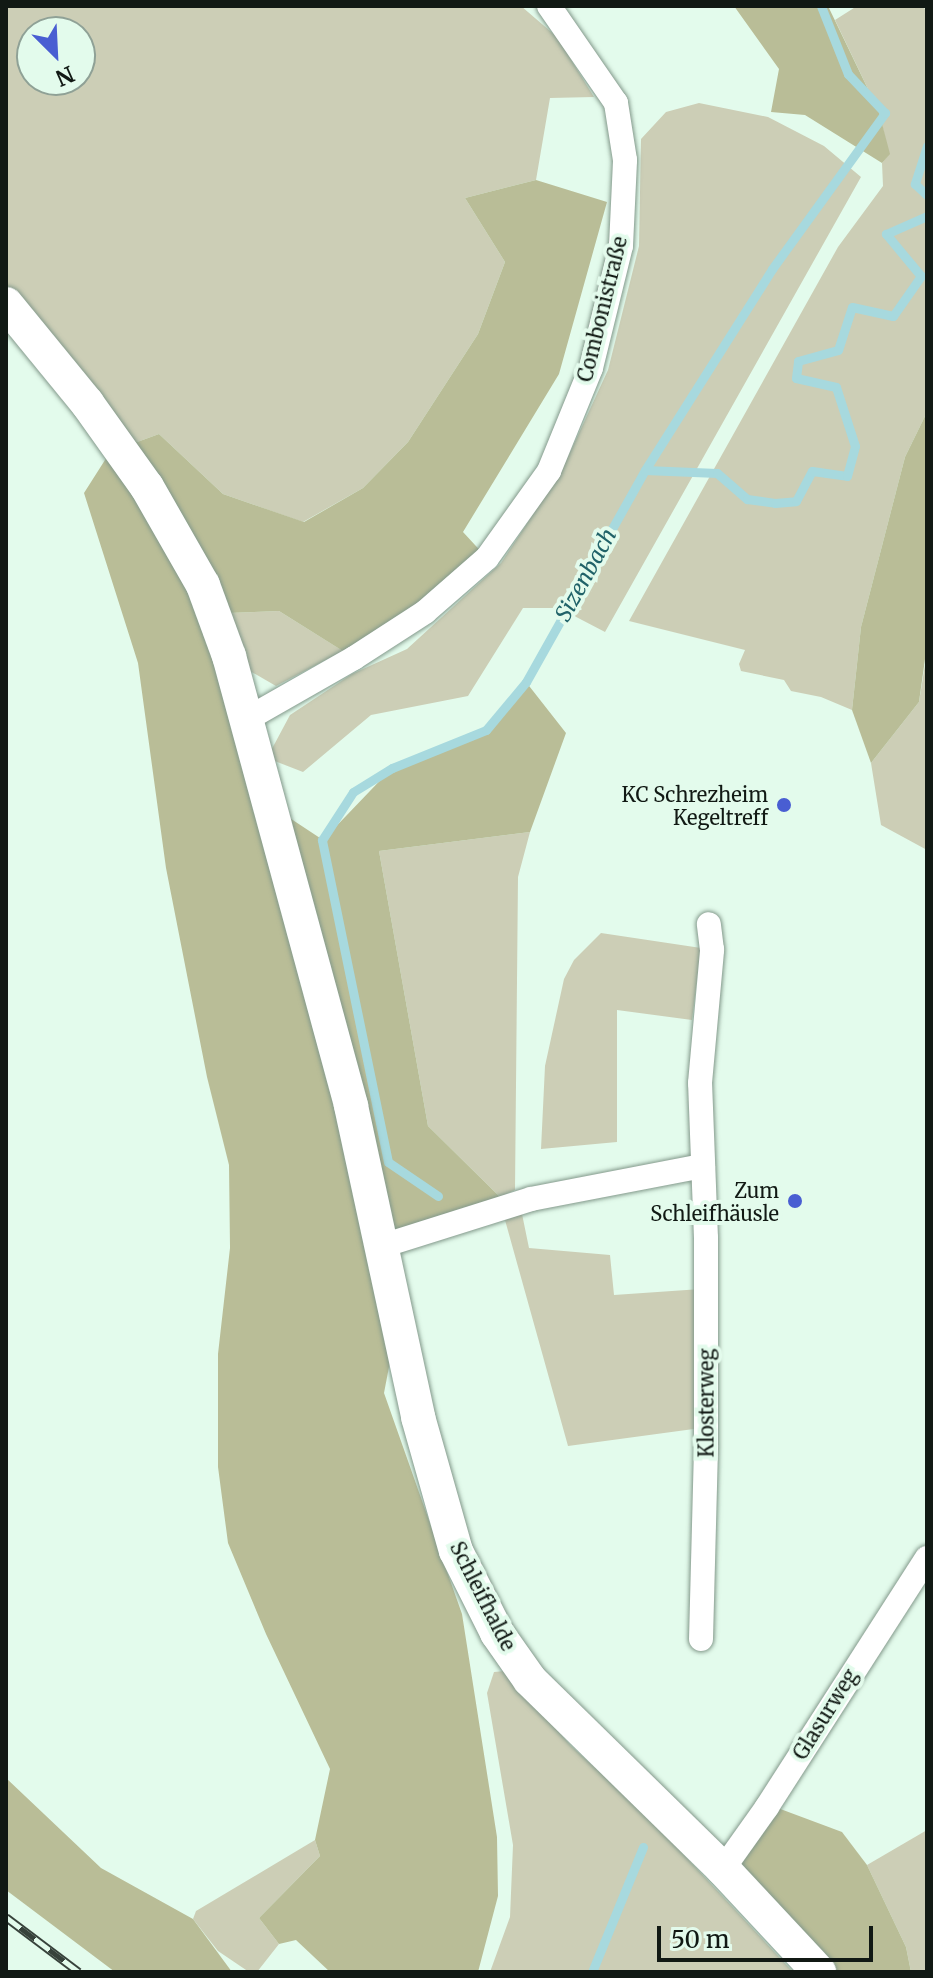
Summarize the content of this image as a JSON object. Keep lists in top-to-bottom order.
{
  "streets": {
    "main road": ["Schleifhalde"],
    "street": ["Combonistraße", "Klosterweg", "Glasurweg"]
  },
  "crossings": [
    ["Combonistraße", "Schleifhalde"],
    ["Schleifhalde", "Glasurweg"]
  ],
  "water": ["Sizenbach"],
  "places": ["KC Schrezheim Kegeltreff", "Zum Schleifhäusle"],
  "scale_bar": "50 m",
  "north": "bottom right"
}
